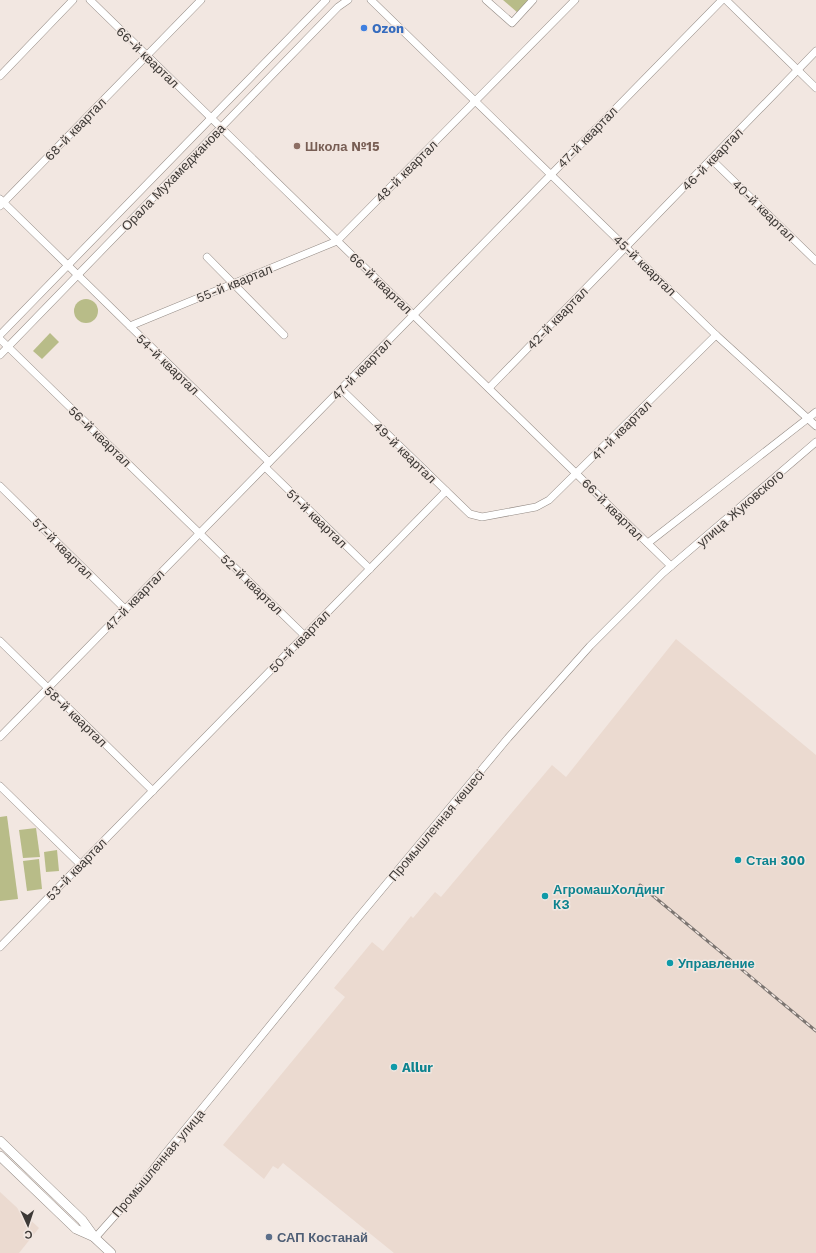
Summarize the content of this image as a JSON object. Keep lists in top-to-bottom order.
{
  "streets": {
    "street": [
      "66-й квартал",
      "68-й квартал",
      "47-й квартал",
      "46-й квартал",
      "48-й квартал",
      "Орала Мухамеджанова",
      "40-й квартал",
      "45-й квартал",
      "55-й квартал",
      "42-й квартал",
      "54-й квартал",
      "41-й квартал",
      "56-й квартал",
      "49-й квартал",
      "улица Жуковского",
      "51-й квартал",
      "57-й квартал",
      "52-й квартал",
      "50-й квартал",
      "58-й квартал",
      "Промышленная көшесі",
      "53-й квартал",
      "Промышленная улица"
    ]
  },
  "crossings": [
    ["66-й квартал", "68-й квартал"],
    ["66-й квартал", "47-й квартал"],
    ["66-й квартал", "48-й квартал"],
    ["66-й квартал", "Орала Мухамеджанова"],
    ["66-й квартал", "55-й квартал"],
    ["66-й квартал", "42-й квартал"],
    ["66-й квартал", "41-й квартал"],
    ["66-й квартал", "улица Жуковского"],
    ["68-й квартал", "54-й квартал"],
    ["47-й квартал", "45-й квартал"],
    ["47-й квартал", "54-й квартал"],
    ["47-й квартал", "56-й квартал"],
    ["47-й квартал", "49-й квартал"],
    ["47-й квартал", "51-й квартал"],
    ["47-й квартал", "57-й квартал"],
    ["47-й квартал", "52-й квартал"],
    ["47-й квартал", "58-й квартал"],
    ["46-й квартал", "40-й квартал"],
    ["46-й квартал", "45-й квартал"],
    ["46-й квартал", "42-й квартал"],
    ["48-й квартал", "45-й квартал"],
    ["48-й квартал", "55-й квартал"],
    ["Орала Мухамеджанова", "54-й квартал"],
    ["Орала Мухамеджанова", "56-й квартал"],
    ["45-й квартал", "42-й квартал"],
    ["45-й квартал", "41-й квартал"],
    ["55-й квартал", "54-й квартал"],
    ["54-й квартал", "51-й квартал"],
    ["41-й квартал", "49-й квартал"],
    ["56-й квартал", "52-й квартал"],
    ["49-й квартал", "50-й квартал"],
    ["улица Жуковского", "Промышленная көшесі"],
    ["51-й квартал", "50-й квартал"],
    ["52-й квартал", "50-й квартал"],
    ["50-й квартал", "58-й квартал"],
    ["50-й квартал", "53-й квартал"],
    ["58-й квартал", "53-й квартал"],
    ["Промышленная көшесі", "Промышленная улица"]
  ],
  "places": [
    "Ozon",
    "Школа №15",
    "Стан 300",
    "АгромашХолдинг КЗ",
    "Управление",
    "Allur",
    "САП Костанай"
  ],
  "north": "bottom"
}
